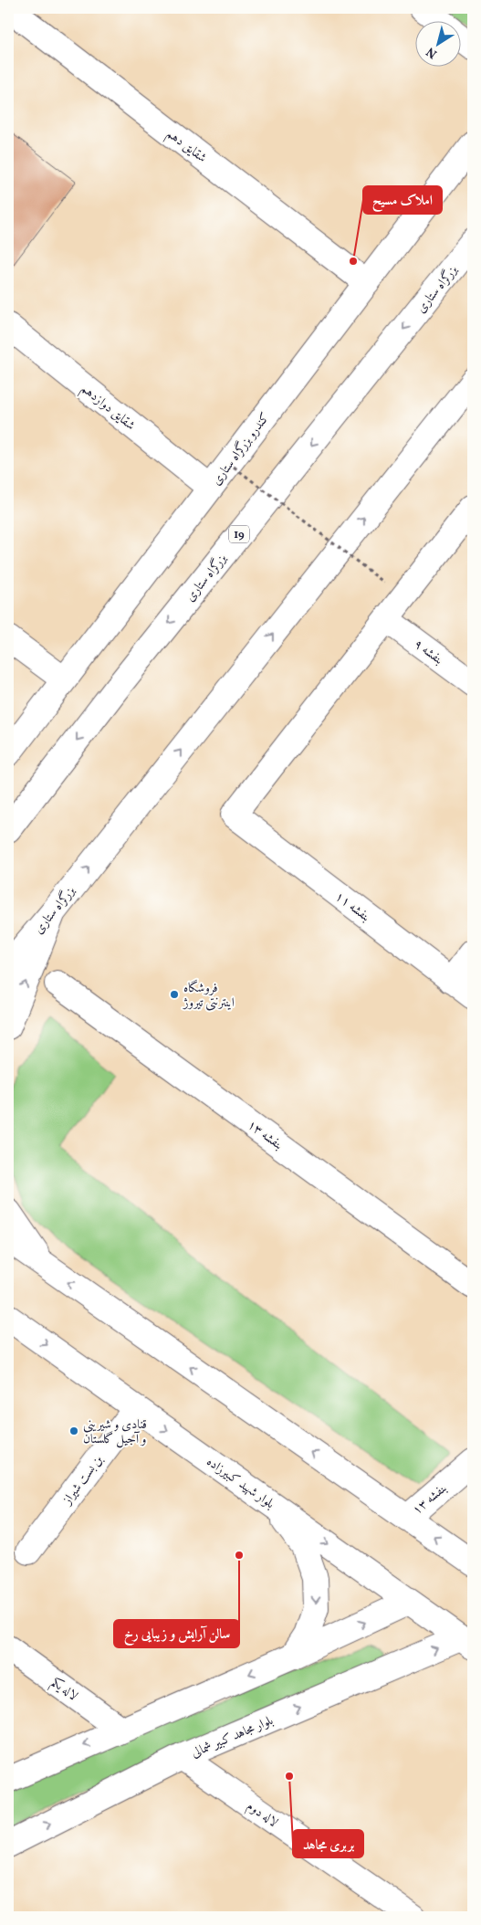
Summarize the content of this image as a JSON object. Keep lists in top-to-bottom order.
{
  "streets": {
    "main road": [
      "شقایق دهم",
      "بزرگراه ستاری",
      "شقایق دوازدهم",
      "کندرو بزرگراه ستاری",
      "19",
      "بنفشه ۹",
      "بنفشه ۱۱",
      "بنفشه ۱۳",
      "بن بست شیراز",
      "بلوار شهید کبیرزاده",
      "لاله یکم",
      "بلوار مجاهد کبیر شمالی",
      "لاله دوم"
    ]
  },
  "crossings": [
    ["شقایق دهم", "کندرو بزرگراه ستاری"],
    ["شقایق دوازدهم", "کندرو بزرگراه ستاری"],
    ["بنفشه ۹", "بنفشه ۱۱"],
    ["بن بست شیراز", "بلوار شهید کبیرزاده"],
    ["بلوار شهید کبیرزاده", "بلوار مجاهد کبیر شمالی"],
    ["بلوار مجاهد کبیر شمالی", "لاله دوم"]
  ],
  "places": [
    "املاک مسیح",
    "فروشگاه اینترنتی تیروژ",
    "قنادی و شیرینی و آجیل گلستان",
    "سالن آرایش و زیبایی رخ",
    "بربری مجاهد"
  ],
  "north": "bottom left"
}
